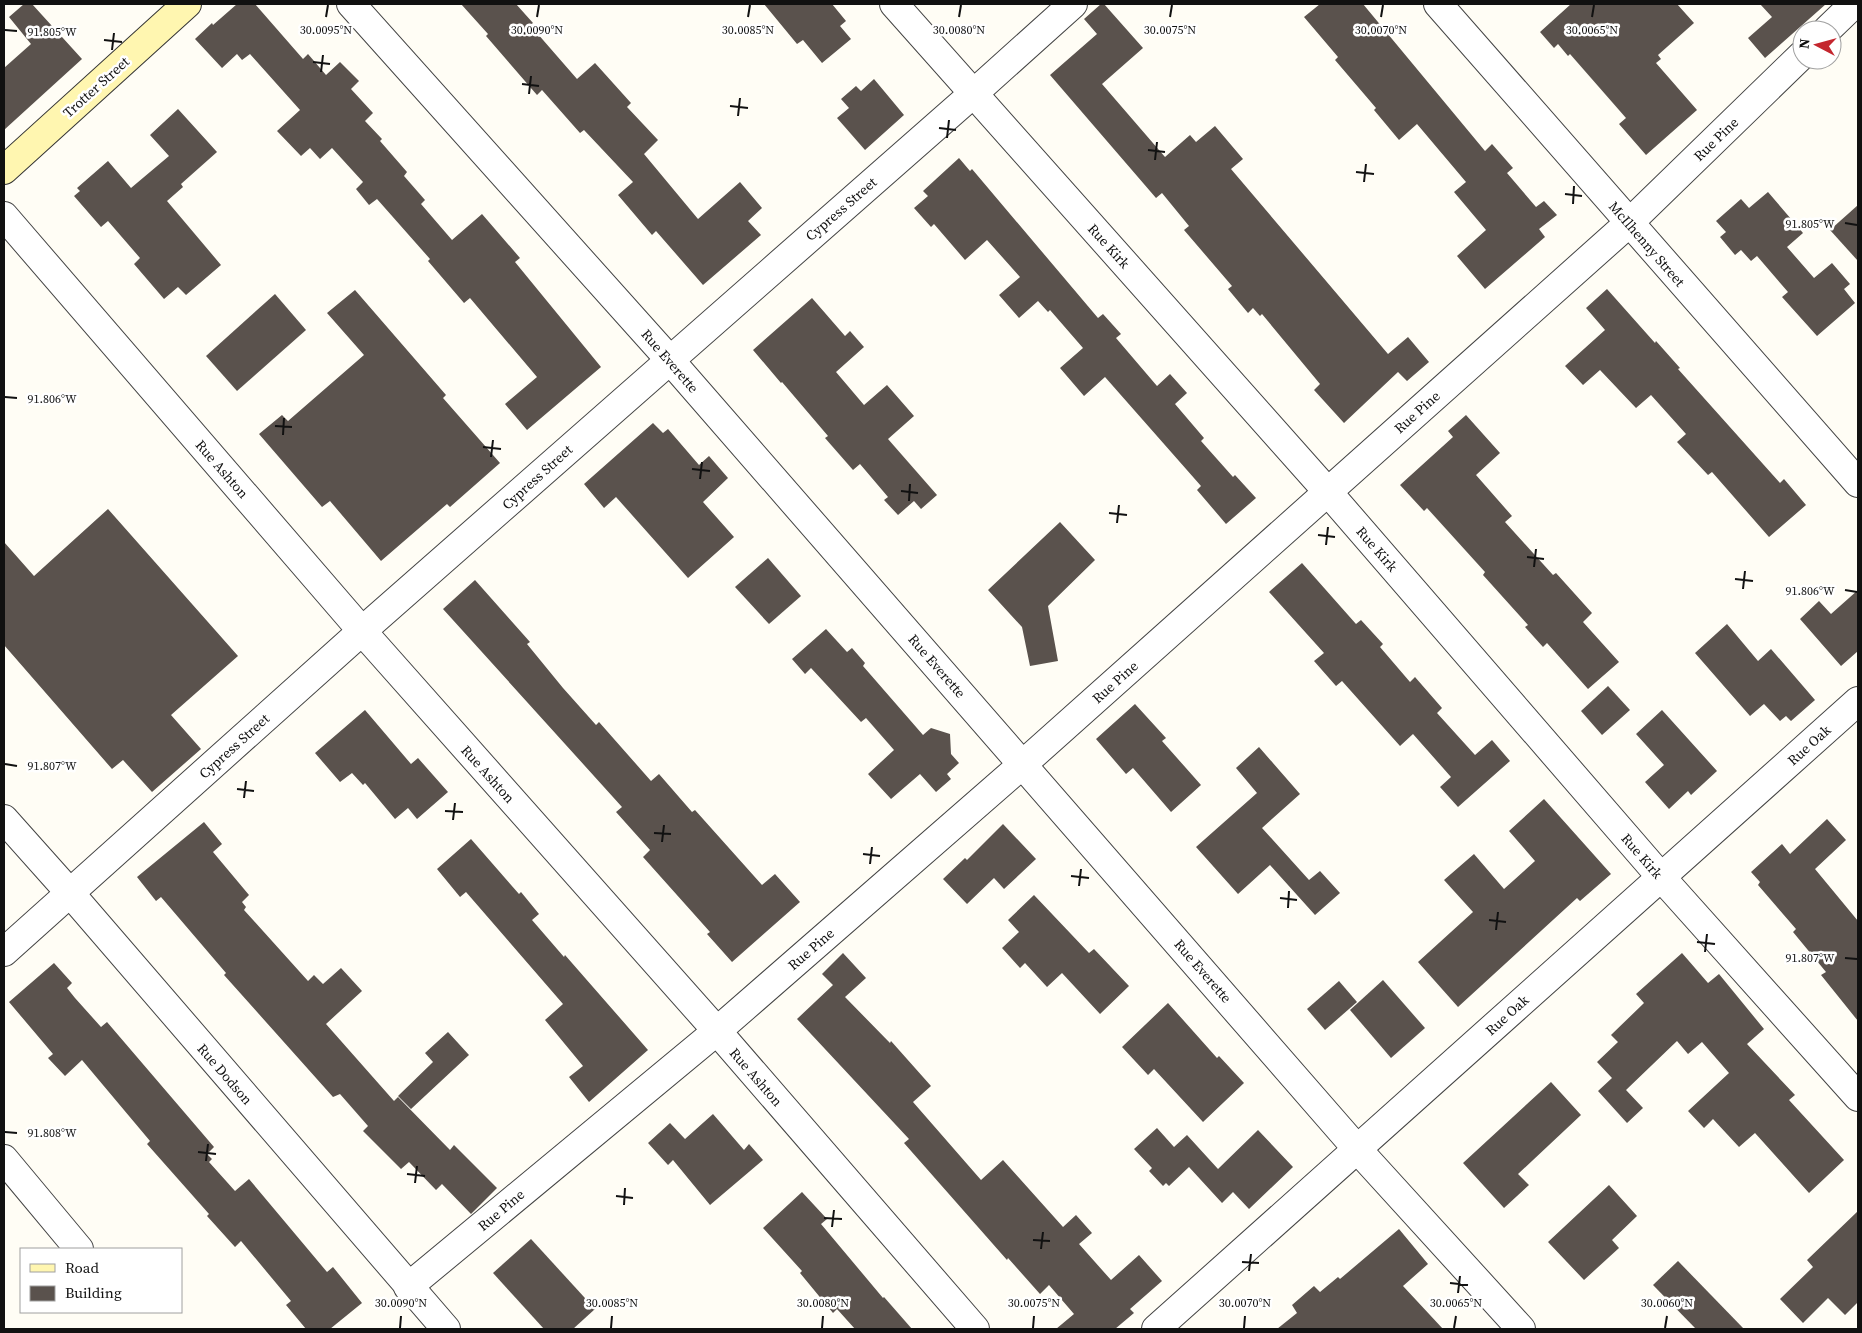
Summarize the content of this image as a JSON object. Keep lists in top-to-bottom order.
{
  "streets": {
    "street": [
      "Trotter Street",
      "Rue Pine",
      "Cypress Street",
      "McIlhenny Street",
      "Rue Kirk",
      "Rue Everette",
      "Rue Ashton",
      "Rue Oak",
      "Rue Dodson"
    ]
  },
  "crossings": [
    ["Rue Pine", "McIlhenny Street"],
    ["Rue Pine", "Rue Kirk"],
    ["Rue Pine", "Rue Everette"],
    ["Rue Pine", "Rue Ashton"],
    ["Rue Pine", "Rue Dodson"],
    ["Cypress Street", "Rue Kirk"],
    ["Cypress Street", "Rue Everette"],
    ["Cypress Street", "Rue Ashton"],
    ["Cypress Street", "Rue Dodson"],
    ["Rue Kirk", "Rue Oak"],
    ["Rue Everette", "Rue Oak"]
  ],
  "legend": ["Road", "Building"],
  "north": "left",
  "coordinates": [
    "30.0095°N",
    "30.0090°N",
    "30.0085°N",
    "30.0080°N",
    "30.0075°N",
    "30.0070°N",
    "30.0065°N",
    "91.805°W",
    "91.806°W",
    "91.807°W",
    "91.808°W",
    "30.0060°N"
  ]
}
